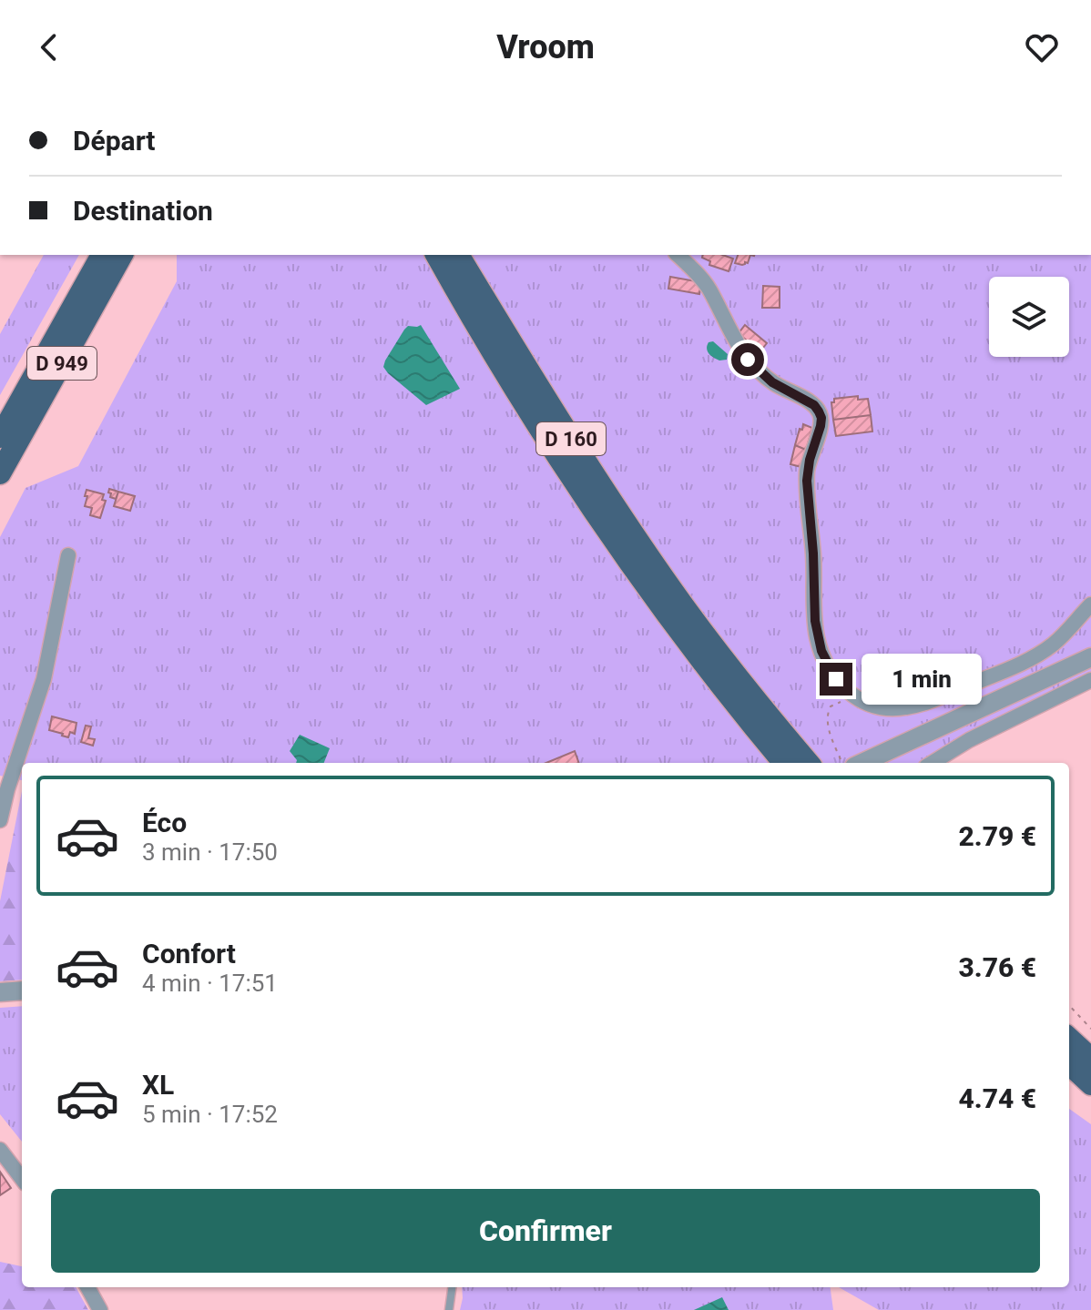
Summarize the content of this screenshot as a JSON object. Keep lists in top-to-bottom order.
{
  "streets": {
    "highway": ["D 949", "D 160"]
  },
  "page": {
    "header": "Vroom",
    "banner": ["Départ", "Destination"],
    "bubble": "1 min",
    "list": [
      {
        "name": "Éco",
        "note": "3 min · 17:50",
        "value": "2.79 €"
      },
      {
        "name": "Confort",
        "note": "4 min · 17:51",
        "value": "3.76 €"
      },
      {
        "name": "XL",
        "note": "5 min · 17:52",
        "value": "4.74 €"
      }
    ],
    "buttons": "Confirmer"
  }
}
